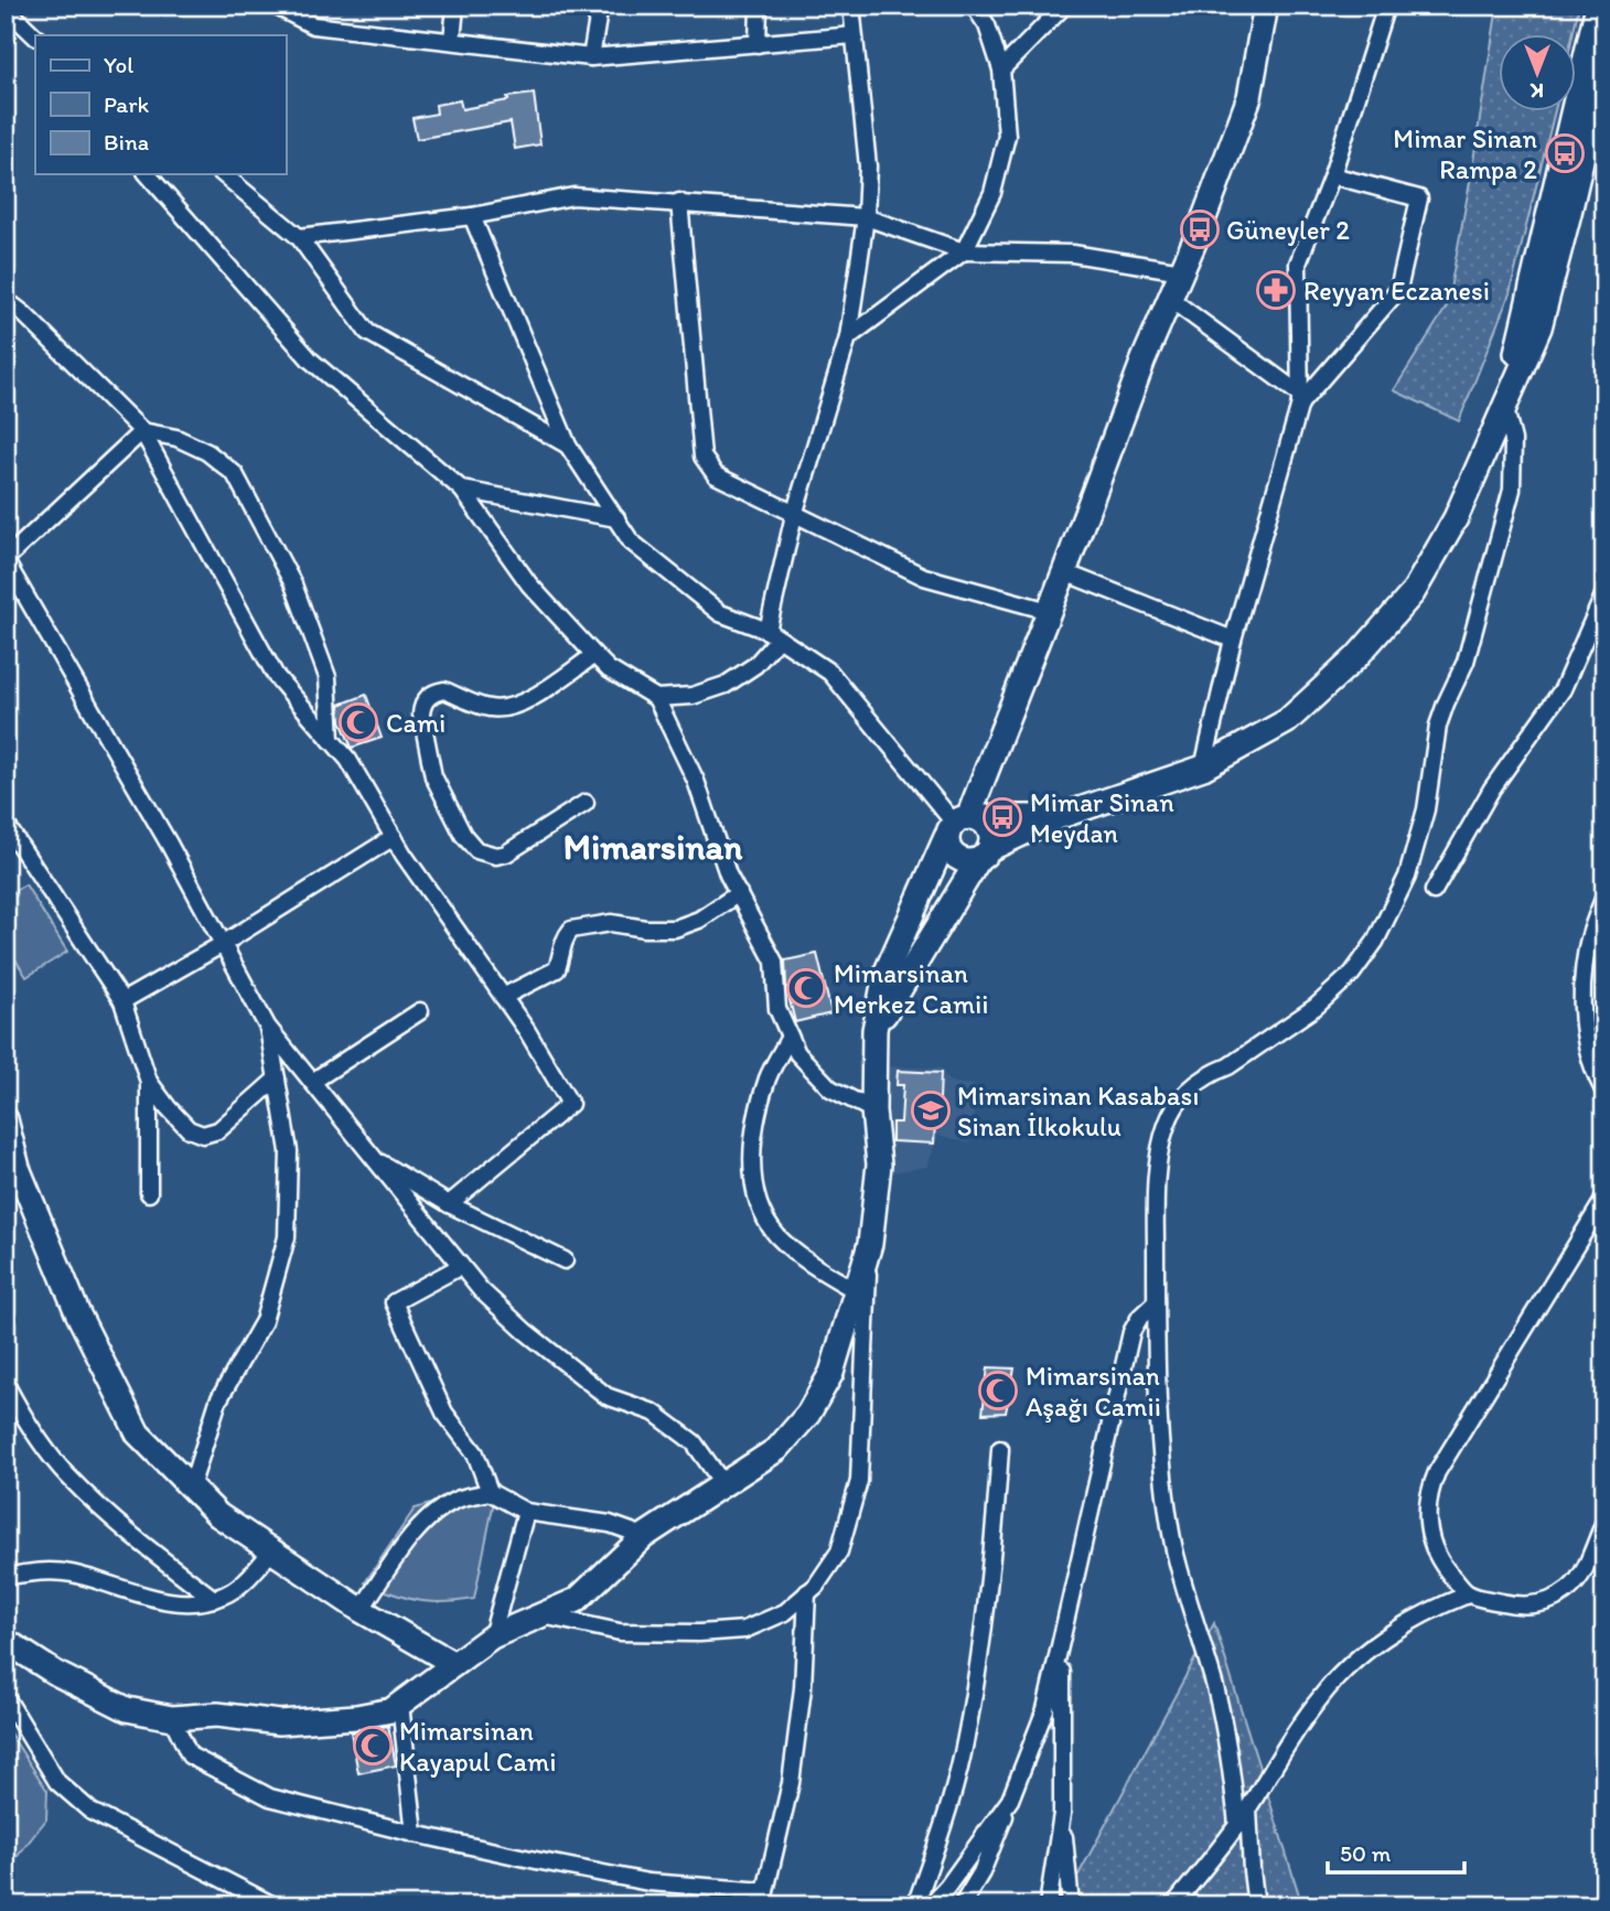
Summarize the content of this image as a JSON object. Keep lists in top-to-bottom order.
{
  "districts": ["Mimarsinan"],
  "places": {
    "bus stop": ["Mimar Sinan Rampa 2", "Güneyler 2", "Mimar Sinan Meydan"],
    "pharmacy": ["Reyyan Eczanesi"],
    "mosque": [
      "Cami",
      "Mimarsinan Merkez Camii",
      "Mimarsinan Aşağı Camii",
      "Mimarsinan Kayapul Cami"
    ],
    "school or university": ["Mimarsinan Kasabası Sinan İlkokulu"]
  },
  "legend": ["Yol", "Park", "Bina"],
  "scale_bar": "50 m",
  "north": "bottom"
}
